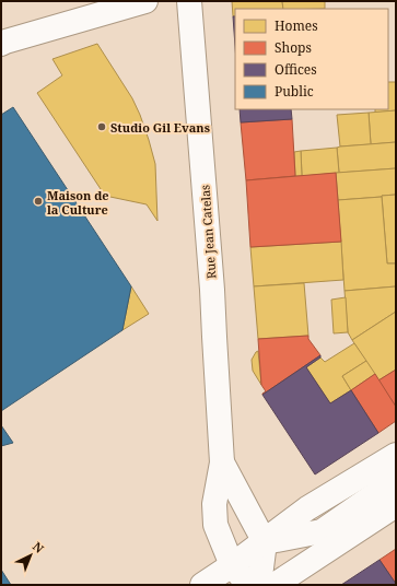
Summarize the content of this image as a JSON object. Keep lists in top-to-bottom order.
{
  "streets": {
    "street": ["Rue Jean Catelas"]
  },
  "places": ["Studio Gil Evans", "Maison de la Culture"],
  "legend": [
    "Homes",
    "Shops",
    "Offices",
    "Public"
  ],
  "north": "top right"
}
